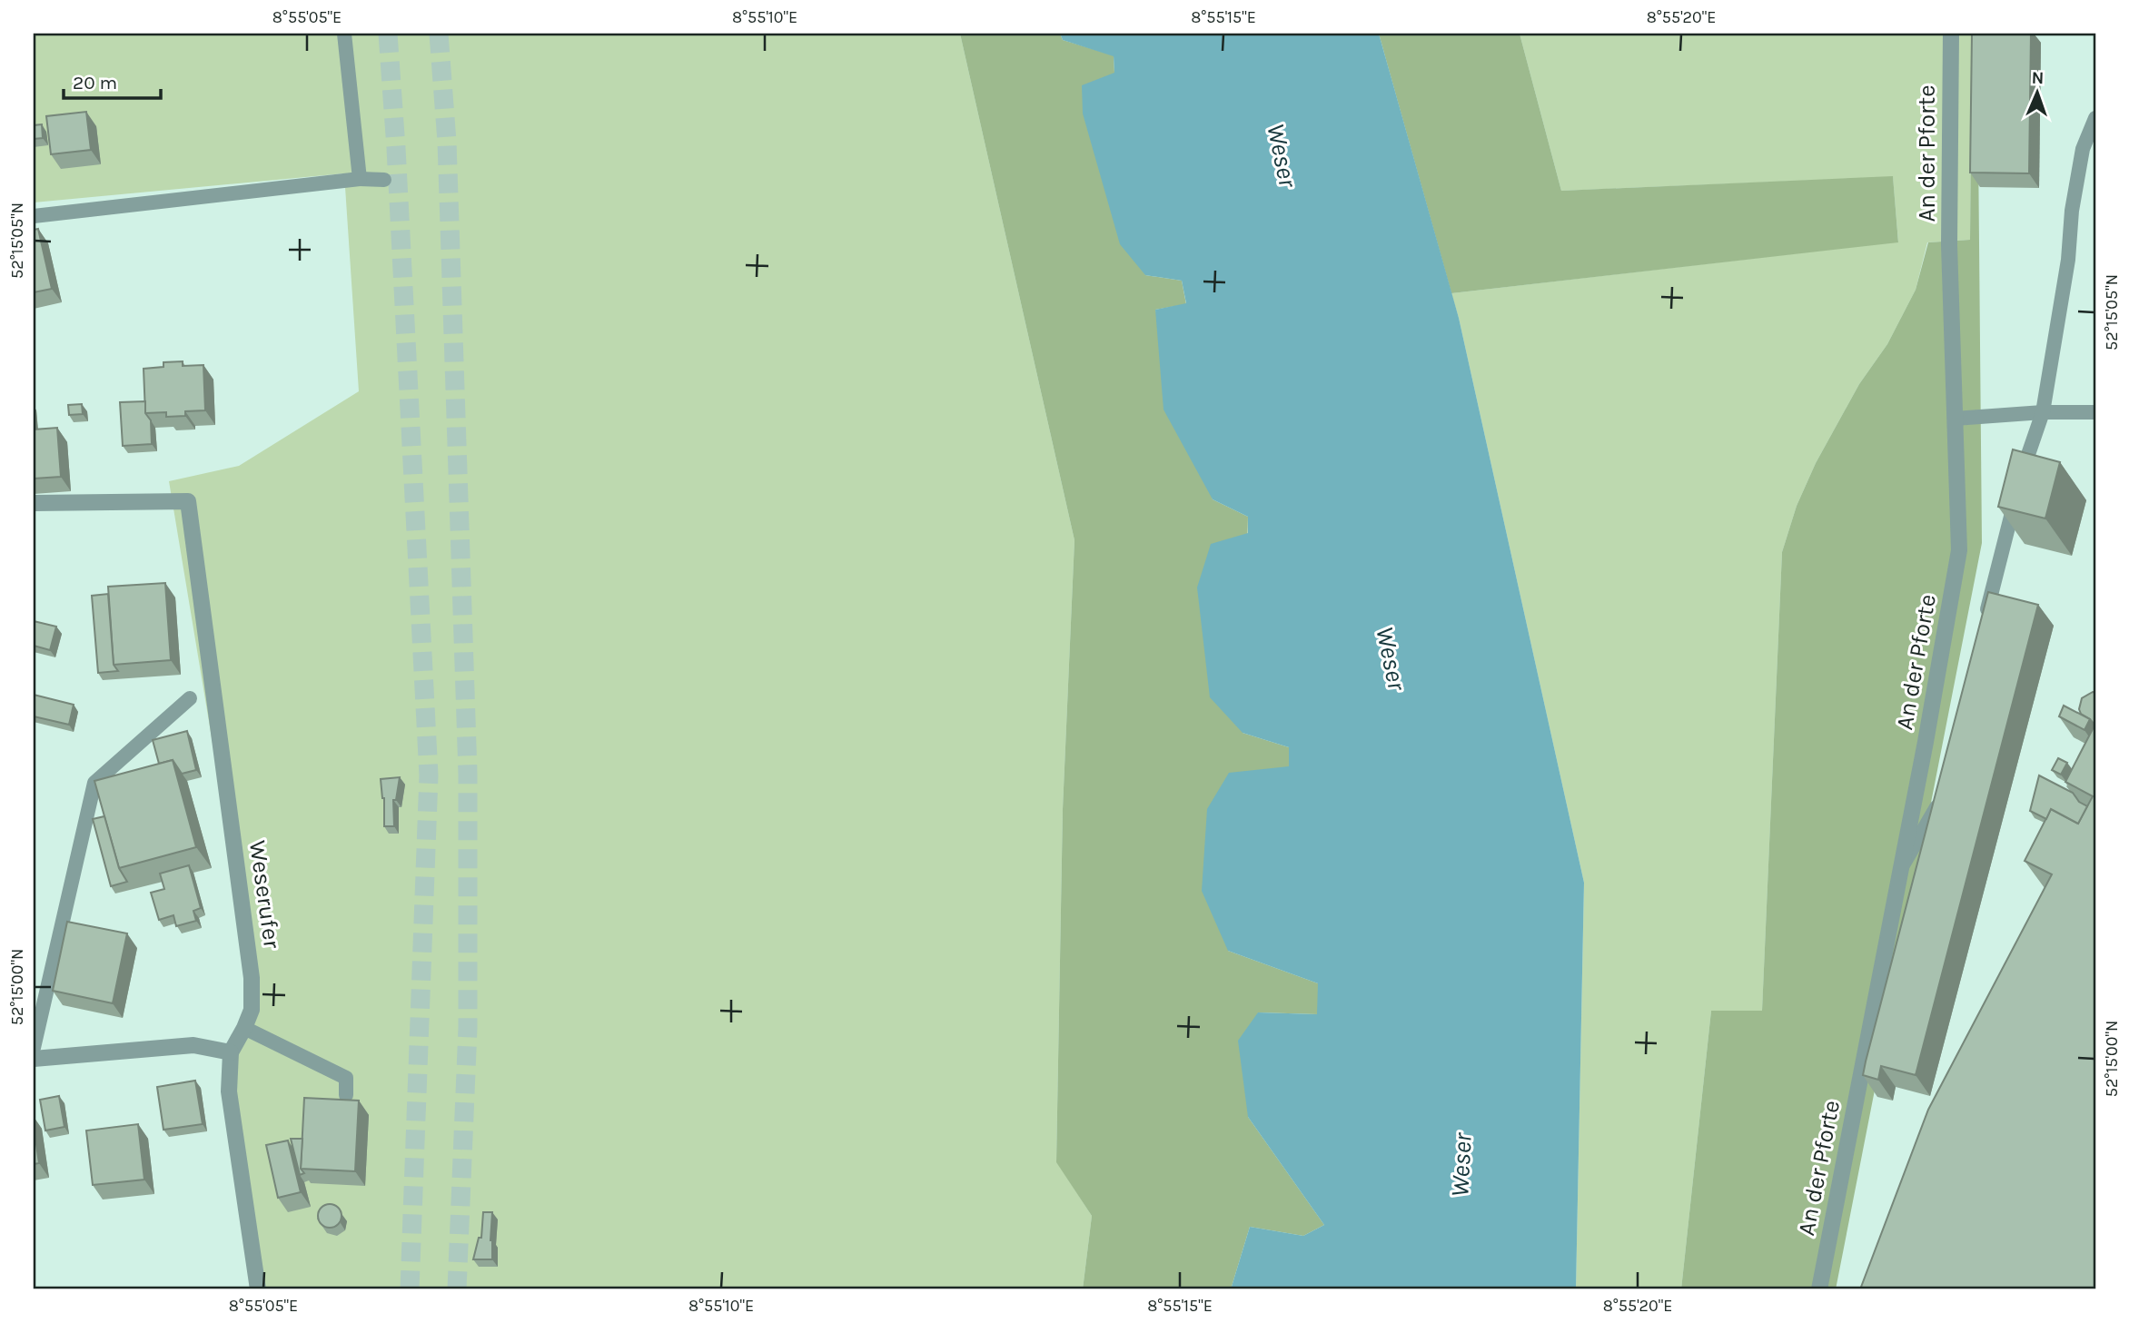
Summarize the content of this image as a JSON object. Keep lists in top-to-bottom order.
{
  "streets": {
    "street": ["An der Pforte", "Weserufer"]
  },
  "water": ["Weser"],
  "scale_bar": "20 m",
  "north": "top",
  "coordinates": [
    "8°55'05\"E",
    "8°55'10\"E",
    "8°55'15\"E",
    "8°55'20\"E",
    "52°15'05\"N",
    "52°15'00\"N"
  ]
}
